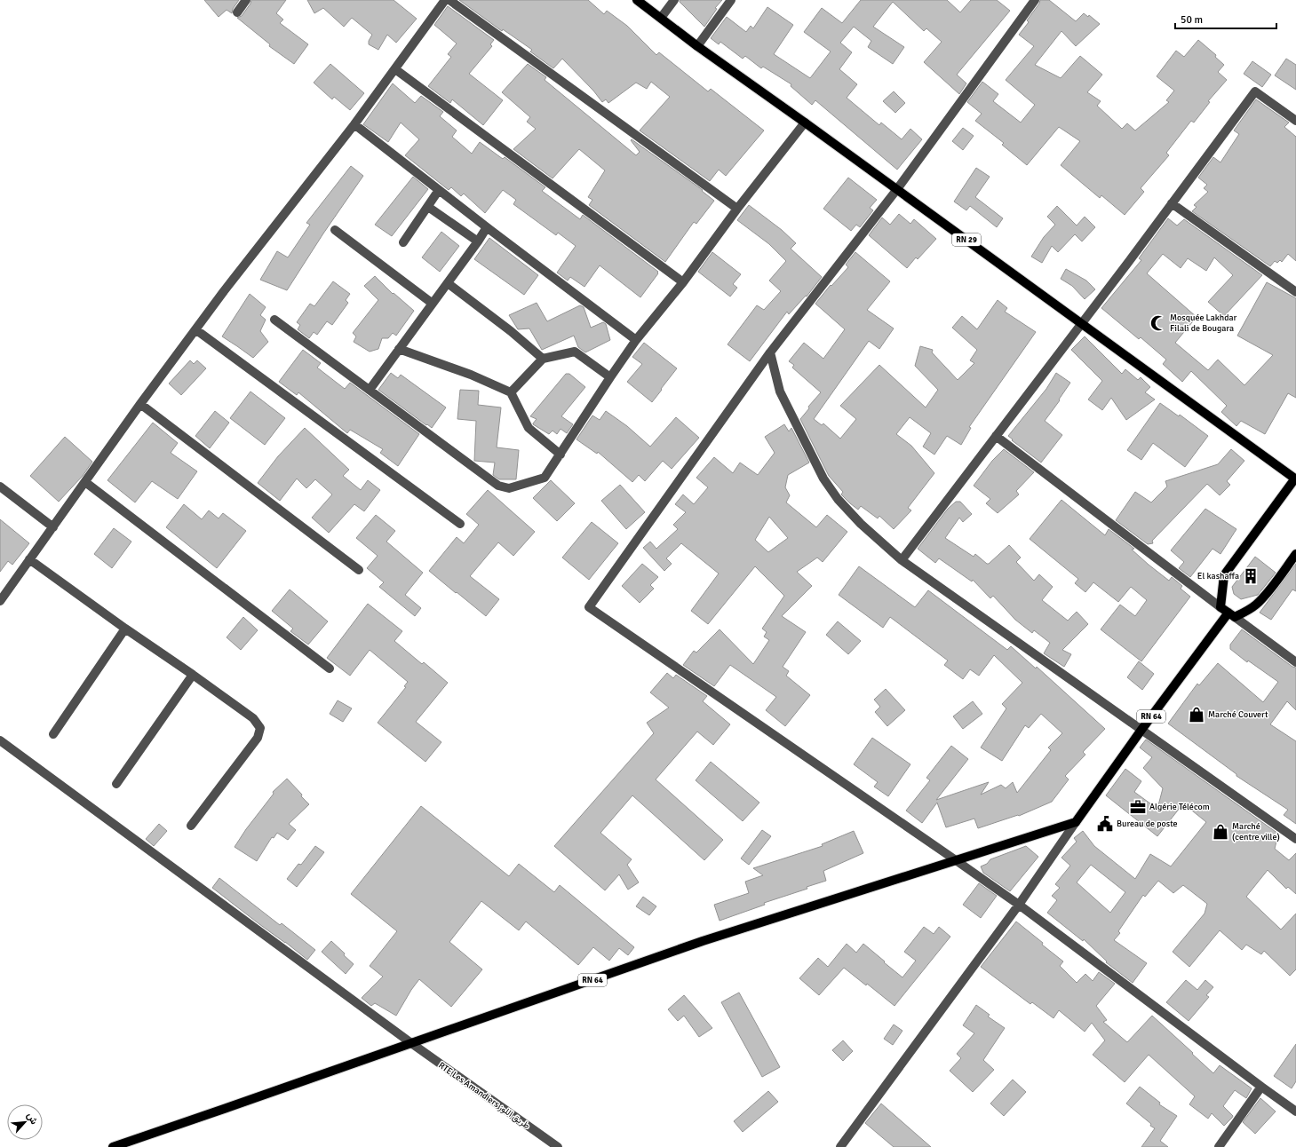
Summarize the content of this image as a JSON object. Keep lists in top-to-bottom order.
{
  "streets": {
    "main road": ["RN 29", "RN 64"],
    "street": ["RTE Les Amandiers طريق اللوز"]
  },
  "crossings": [
    ["RN 64", "RTE Les Amandiers طريق اللوز"]
  ],
  "places": {
    "mosque": ["Mosquée Lakhdar Filali de Bougara"],
    "building": ["El kashaffa"],
    "shop": ["Marché Couvert", "Marché (centre ville)"],
    "office": ["Algérie Télécom"],
    "public building": ["Bureau de poste"]
  },
  "scale_bar": "50 m",
  "north": "top right"
}
